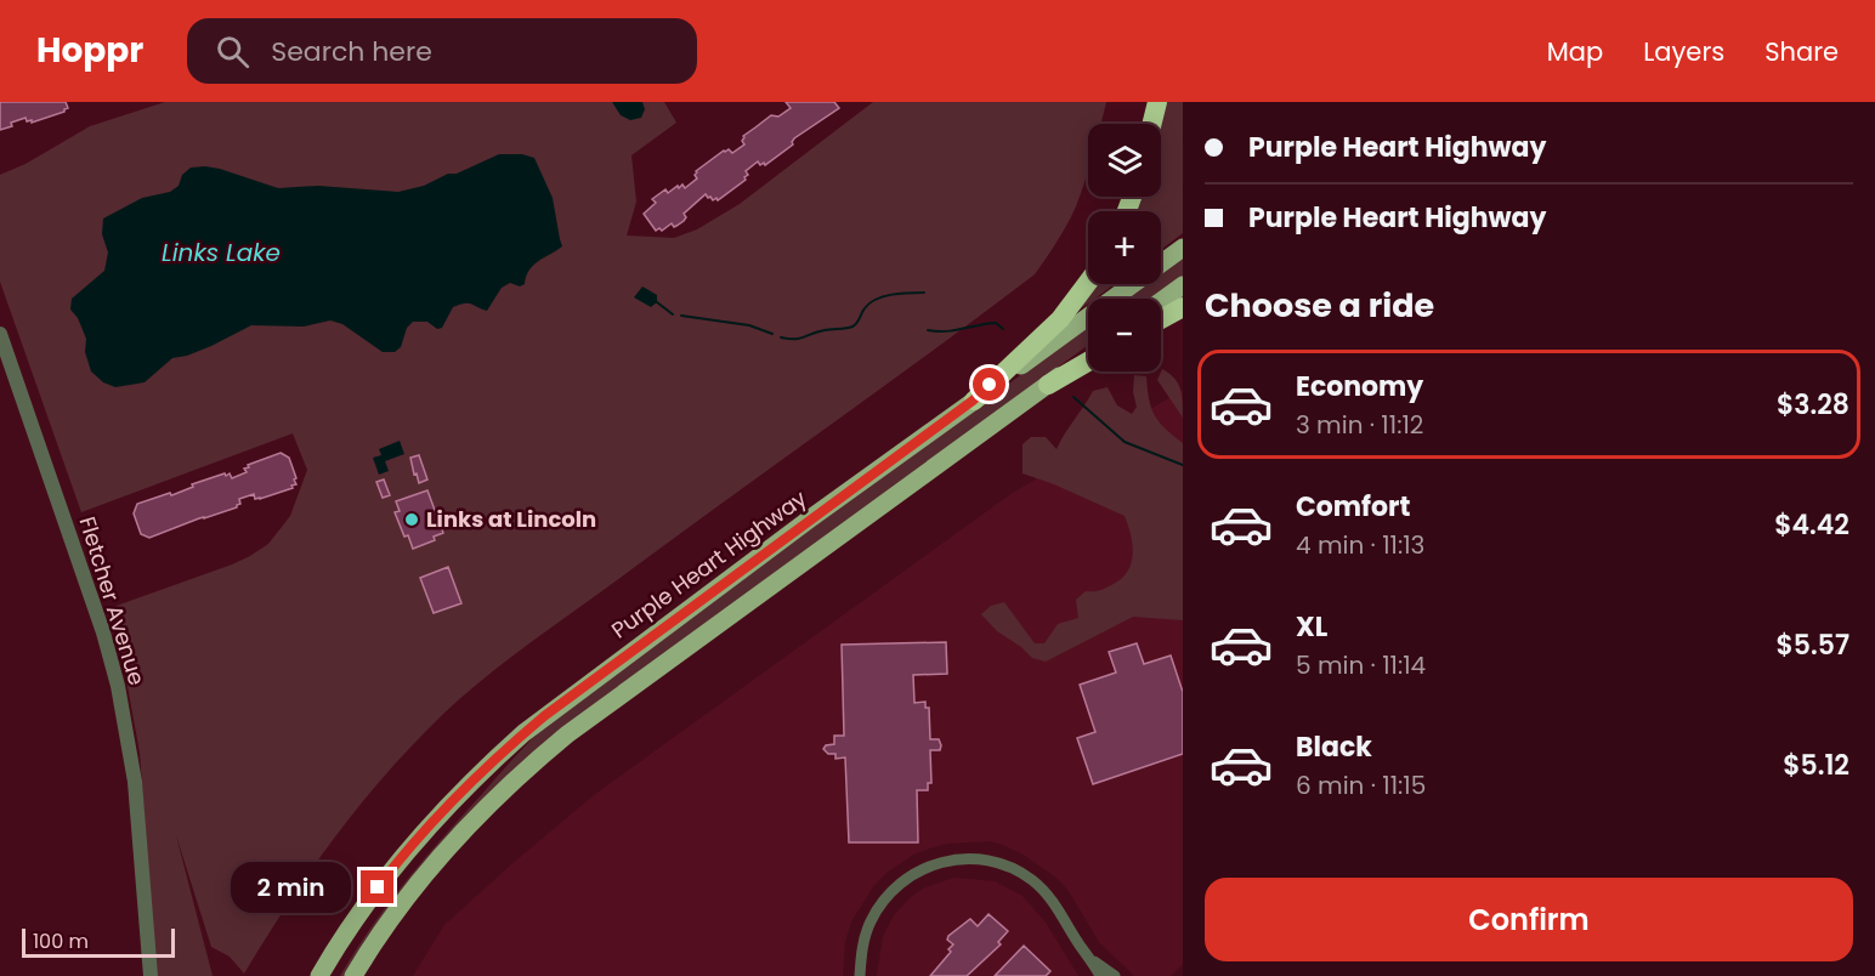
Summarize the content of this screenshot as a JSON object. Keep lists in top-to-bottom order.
{
  "streets": {
    "main road": ["Purple Heart Highway"],
    "street": ["Fletcher Avenue"]
  },
  "water": ["Links Lake"],
  "places": ["Links at Lincoln"],
  "scale_bar": "100 m",
  "page": {
    "header": "Hoppr",
    "search": "Search here",
    "nav": ["Map", "Layers", "Share"],
    "banner": ["Purple Heart Highway", "Purple Heart Highway"],
    "map_buttons": ["+", "−"],
    "heading": "Choose a ride",
    "list": [
      {
        "name": "Economy",
        "note": "3 min · 11:12",
        "value": "$3.28"
      },
      {
        "name": "Comfort",
        "note": "4 min · 11:13",
        "value": "$4.42"
      },
      {
        "name": "XL",
        "note": "5 min · 11:14",
        "value": "$5.57"
      },
      {
        "name": "Black",
        "note": "6 min · 11:15",
        "value": "$5.12"
      }
    ],
    "bubble": "2 min",
    "buttons": "Confirm",
    "scale": "100 m"
  }
}
